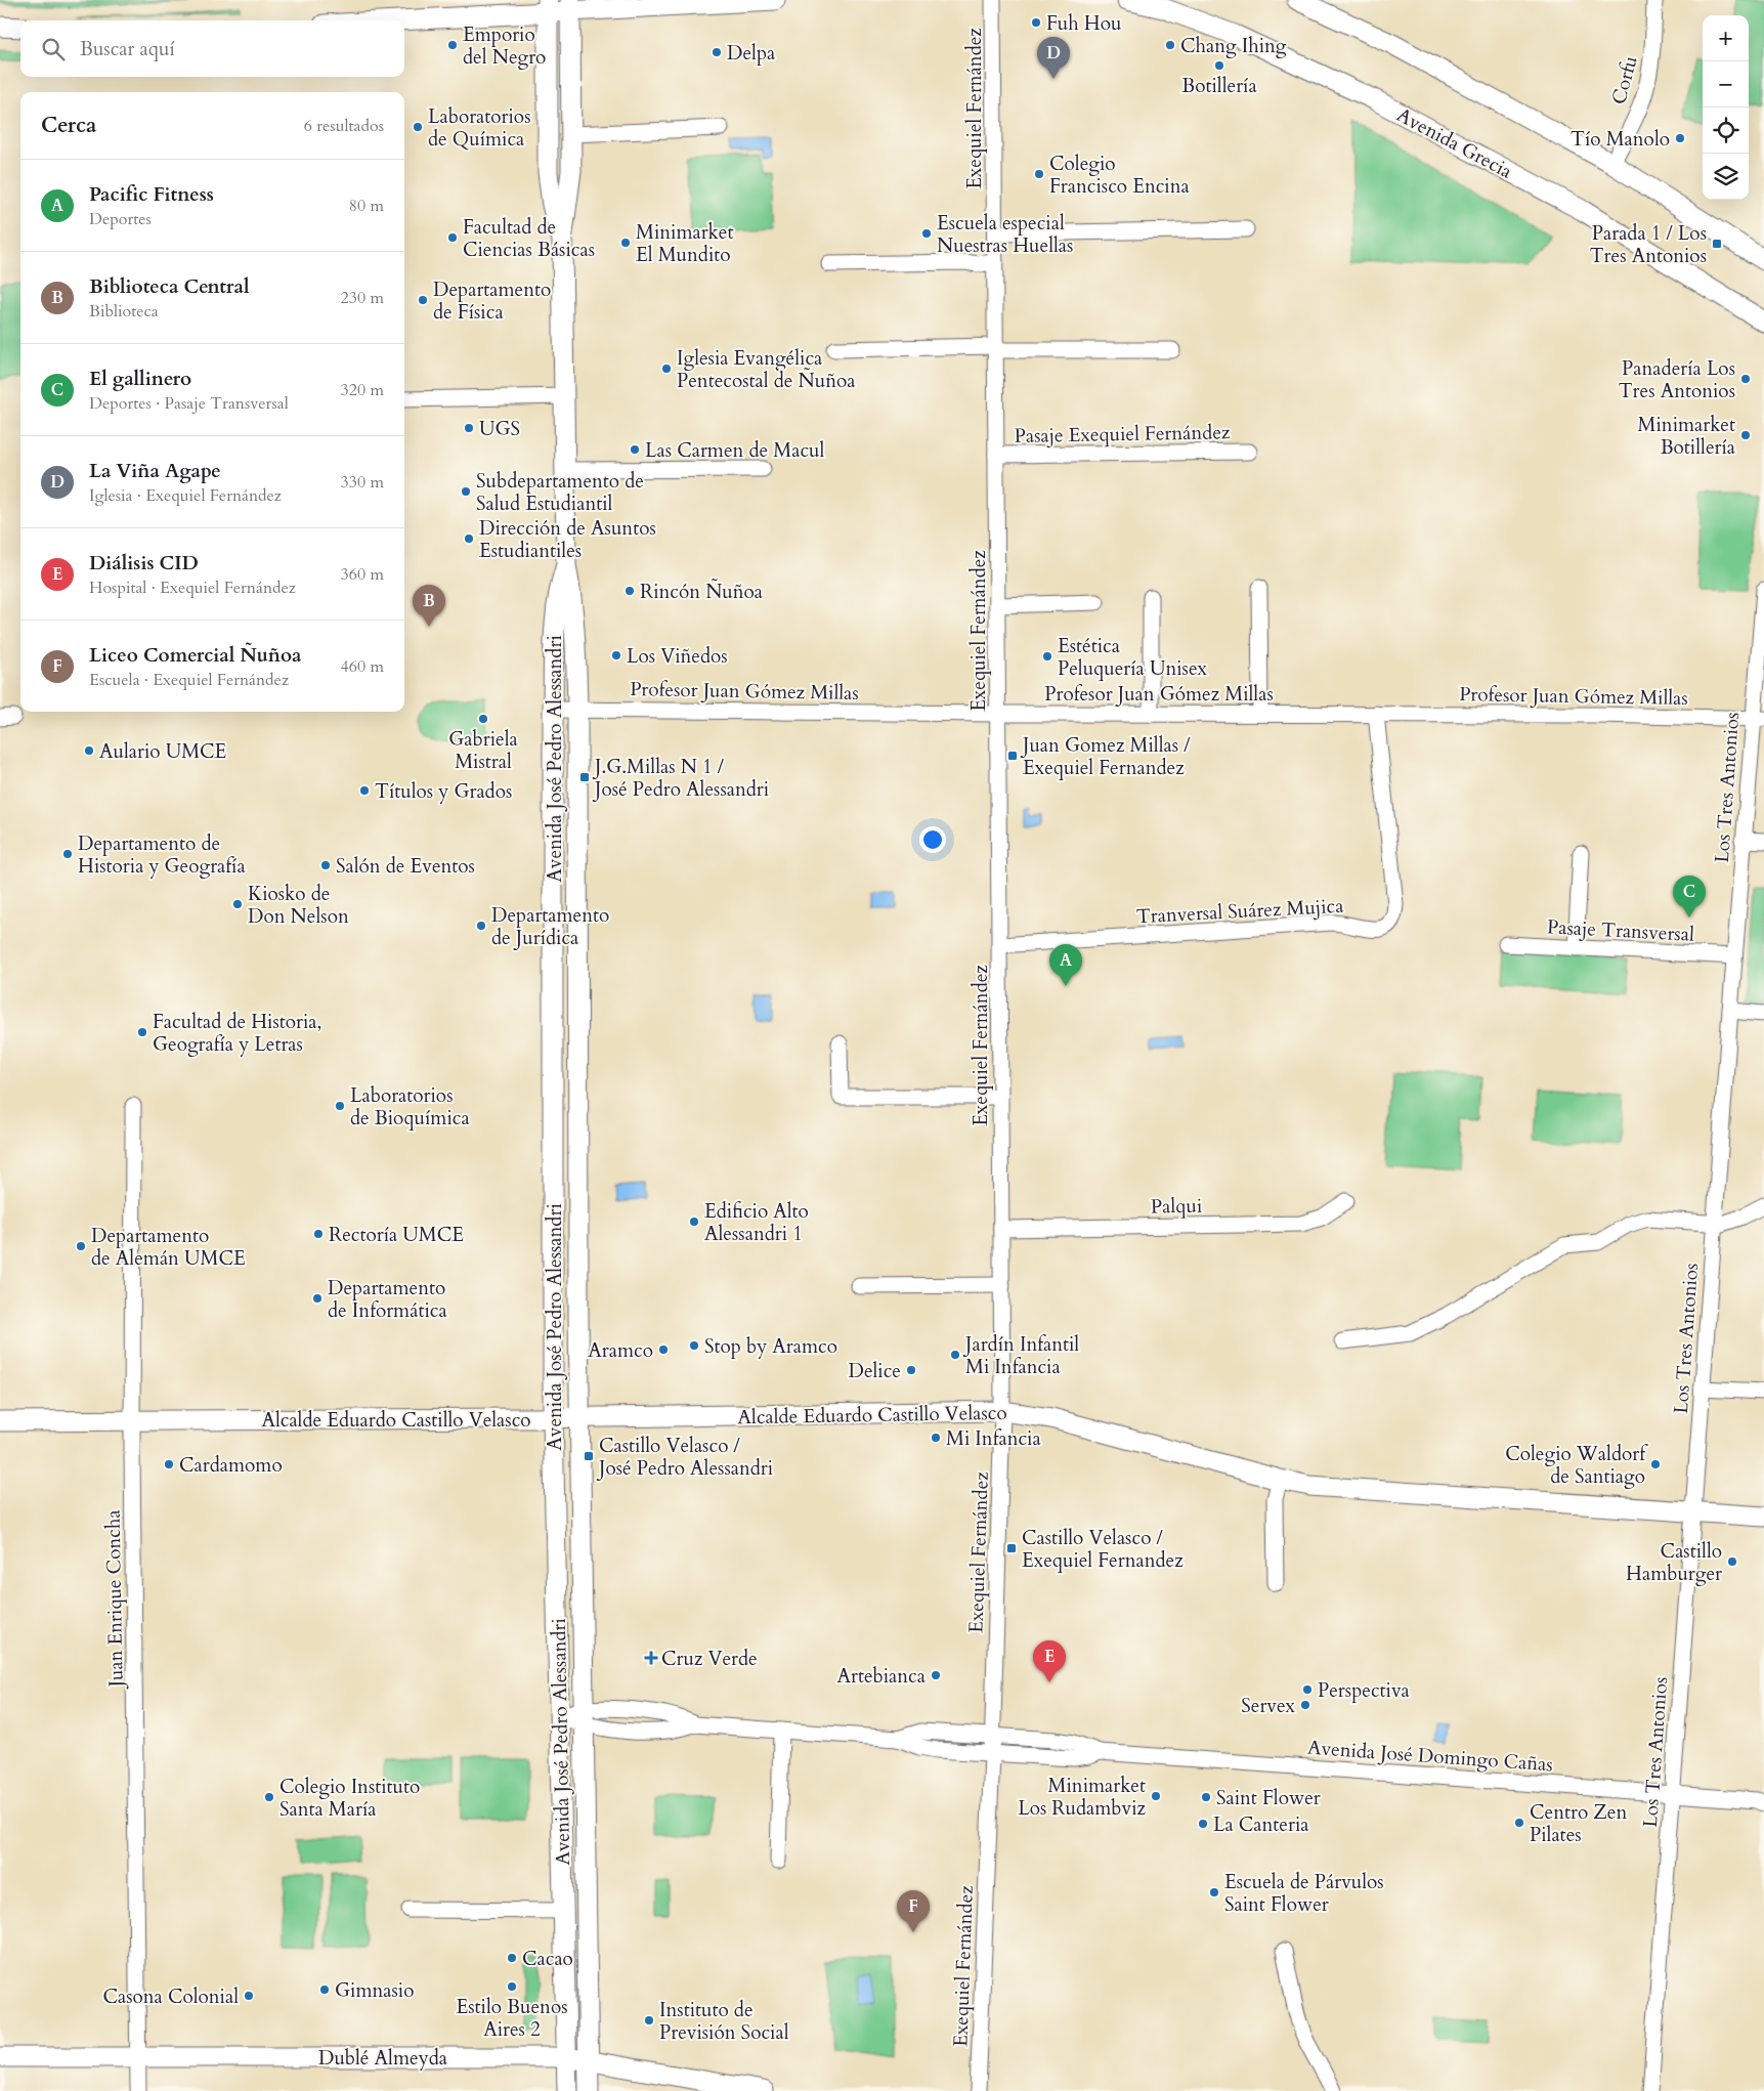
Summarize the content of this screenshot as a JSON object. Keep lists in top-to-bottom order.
{
  "streets": {
    "main road": [
      "Avenida Grecia",
      "Avenida José Pedro Alessandri",
      "Alcalde Eduardo Castillo Velasco",
      "Dublé Almeyda"
    ],
    "street": [
      "Corfu",
      "Exequiel Fernández",
      "Pasaje Exequiel Fernández",
      "Profesor Juan Gómez Millas",
      "Los Tres Antonios",
      "Tranversal Suárez Mujica",
      "Pasaje Transversal",
      "Palqui",
      "Juan Enrique Concha",
      "Avenida José Domingo Cañas"
    ]
  },
  "crossings": [
    ["Exequiel Fernández", "Pasaje Exequiel Fernández"],
    ["Exequiel Fernández", "Profesor Juan Gómez Millas"],
    ["Exequiel Fernández", "Tranversal Suárez Mujica"],
    ["Exequiel Fernández", "Palqui"],
    ["Exequiel Fernández", "Alcalde Eduardo Castillo Velasco"],
    ["Exequiel Fernández", "Avenida José Domingo Cañas"],
    ["Profesor Juan Gómez Millas", "Avenida José Pedro Alessandri"],
    ["Profesor Juan Gómez Millas", "Los Tres Antonios"],
    ["Profesor Juan Gómez Millas", "Tranversal Suárez Mujica"],
    ["Avenida José Pedro Alessandri", "Alcalde Eduardo Castillo Velasco"],
    ["Avenida José Pedro Alessandri", "Avenida José Domingo Cañas"],
    ["Avenida José Pedro Alessandri", "Dublé Almeyda"],
    ["Los Tres Antonios", "Pasaje Transversal"],
    ["Los Tres Antonios", "Alcalde Eduardo Castillo Velasco"],
    ["Los Tres Antonios", "Avenida José Domingo Cañas"],
    ["Alcalde Eduardo Castillo Velasco", "Juan Enrique Concha"],
    ["Juan Enrique Concha", "Dublé Almeyda"]
  ],
  "places": {
    "other": [
      "Fuh Hou",
      "Emporio del Negro",
      "Chang Ihing",
      "Delpa",
      "Botillería",
      "Laboratorios de Química",
      "Tío Manolo",
      "Colegio Francisco Encina",
      "Escuela especial Nuestras Huellas",
      "Facultad de Ciencias Básicas",
      "Minimarket El Mundito",
      "Departamento de Física",
      "Iglesia Evangélica Pentecostal de Ñuñoa",
      "Panadería Los Tres Antonios",
      "UGS",
      "Minimarket Botillería",
      "Las Carmen de Macul",
      "Subdepartamento de Salud Estudiantil",
      "Dirección de Asuntos Estudiantiles",
      "Rincón Ñuñoa",
      "Los Viñedos",
      "Estética Peluquería Unisex",
      "Gabriela Mistral",
      "Aulario UMCE",
      "Títulos y Grados",
      "Departamento de Historia y Geografía",
      "Salón de Eventos",
      "Kiosko de Don Nelson",
      "Departamento de Jurídica",
      "Facultad de Historia, Geografía y Letras",
      "Laboratorios de Bioquímica",
      "Edificio Alto Alessandri 1",
      "Rectoría UMCE",
      "Departamento de Alemán UMCE",
      "Departamento de Informática",
      "Stop by Aramco",
      "Aramco",
      "Jardín Infantil Mi Infancia",
      "Delice",
      "Mi Infancia",
      "Cardamomo",
      "Colegio Waldorf de Santiago",
      "Castillo Hamburger",
      "Artebianca",
      "Perspectiva",
      "Servex",
      "Minimarket Los Rudambviz",
      "Colegio Instituto Santa María",
      "Saint Flower",
      "Centro Zen Pilates",
      "La Canteria",
      "Escuela de Párvulos Saint Flower",
      "Cacao",
      "Estilo Buenos Aires 2",
      "Gimnasio",
      "Casona Colonial",
      "Instituto de Previsión Social"
    ],
    "transit": [
      "Parada 1 / Los Tres Antonios",
      "Juan Gomez Millas / Exequiel Fernandez",
      "J.G.Millas N 1 / José Pedro Alessandri",
      "Castillo Velasco / José Pedro Alessandri",
      "Castillo Velasco / Exequiel Fernandez"
    ],
    "health": ["Cruz Verde"]
  },
  "page": {
    "map_buttons": ["+", "−"],
    "search": "Buscar aquí",
    "pins": [
      "D",
      "B",
      "C",
      "A",
      "E",
      "F"
    ],
    "heading": ["Cerca", "6 resultados"],
    "list": [
      {
        "mark": "A",
        "name": "Pacific Fitness",
        "note": "Deportes",
        "value": "80 m"
      },
      {
        "mark": "B",
        "name": "Biblioteca Central",
        "note": "Biblioteca",
        "value": "230 m"
      },
      {
        "mark": "C",
        "name": "El gallinero",
        "note": "Deportes · Pasaje Transversal",
        "value": "320 m"
      },
      {
        "mark": "D",
        "name": "La Viña Agape",
        "note": "Iglesia · Exequiel Fernández",
        "value": "330 m"
      },
      {
        "mark": "E",
        "name": "Diálisis CID",
        "note": "Hospital · Exequiel Fernández",
        "value": "360 m"
      },
      {
        "mark": "F",
        "name": "Liceo Comercial Ñuñoa",
        "note": "Escuela · Exequiel Fernández",
        "value": "460 m"
      }
    ]
  }
}
